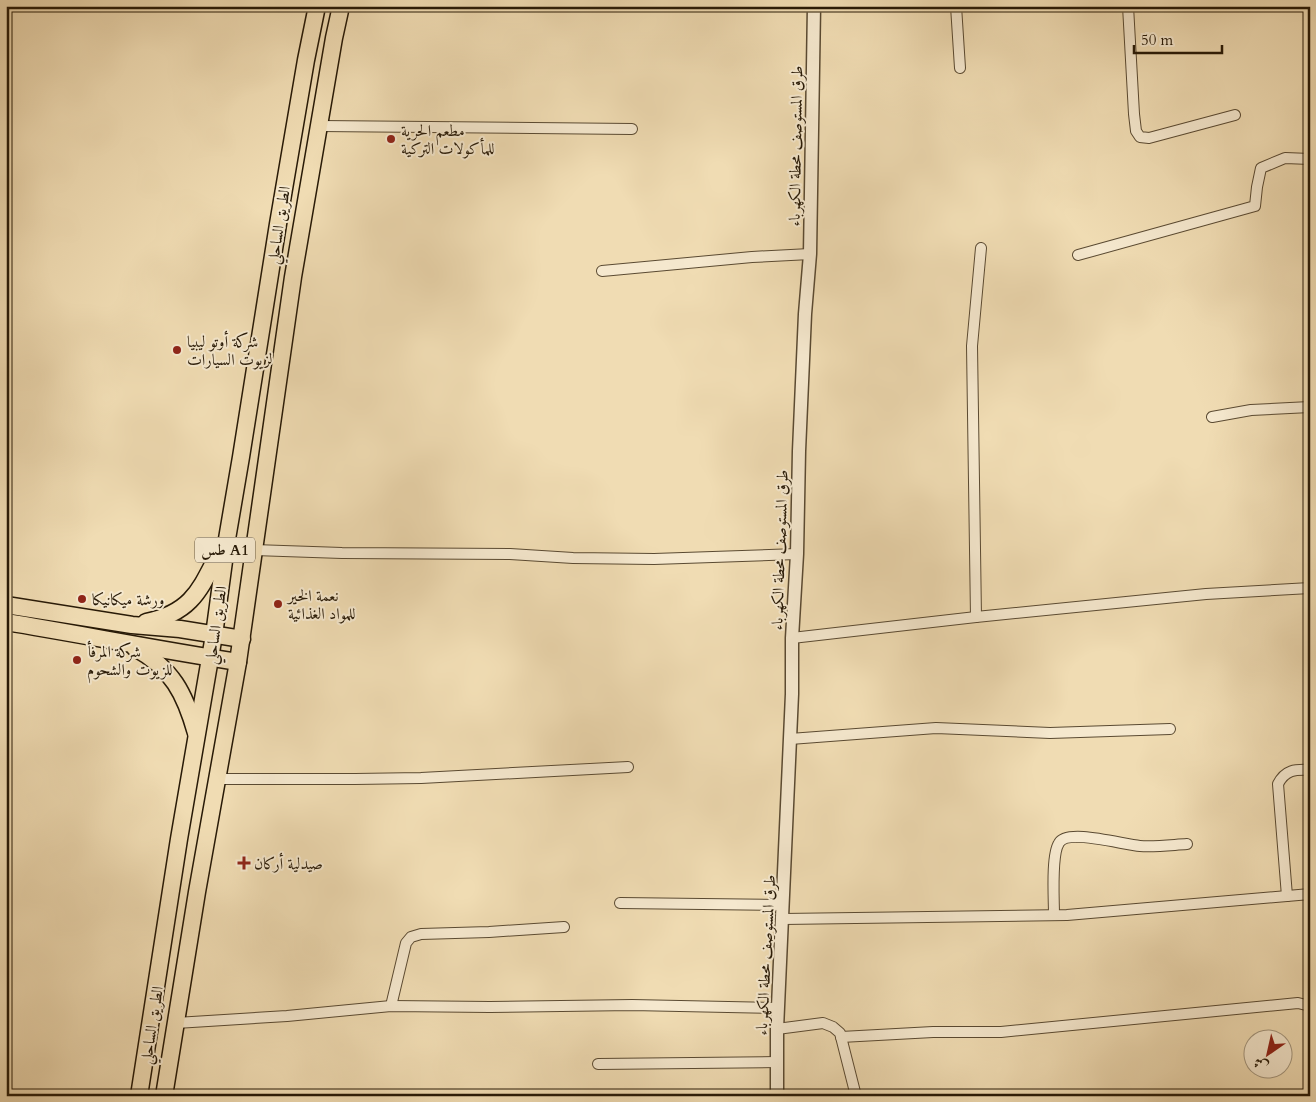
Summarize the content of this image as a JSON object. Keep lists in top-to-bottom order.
{
  "streets": {
    "highway": ["الطريق الساحلي", "طس A1"],
    "street": ["طرق المستوصف محطة الكهرباء"]
  },
  "places": {
    "other": [
      "مطعم الحرية للمأكولات التركية",
      "شركة أوتو ليبيا لزيوت السيارات",
      "ورشة ميكانيكا",
      "نعمة الخير للمواد الغذائية",
      "شركة المرفأ للزيوت والشحوم"
    ],
    "health": ["صيدلية أركان"]
  },
  "scale_bar": "50 m",
  "north": "bottom left"
}
